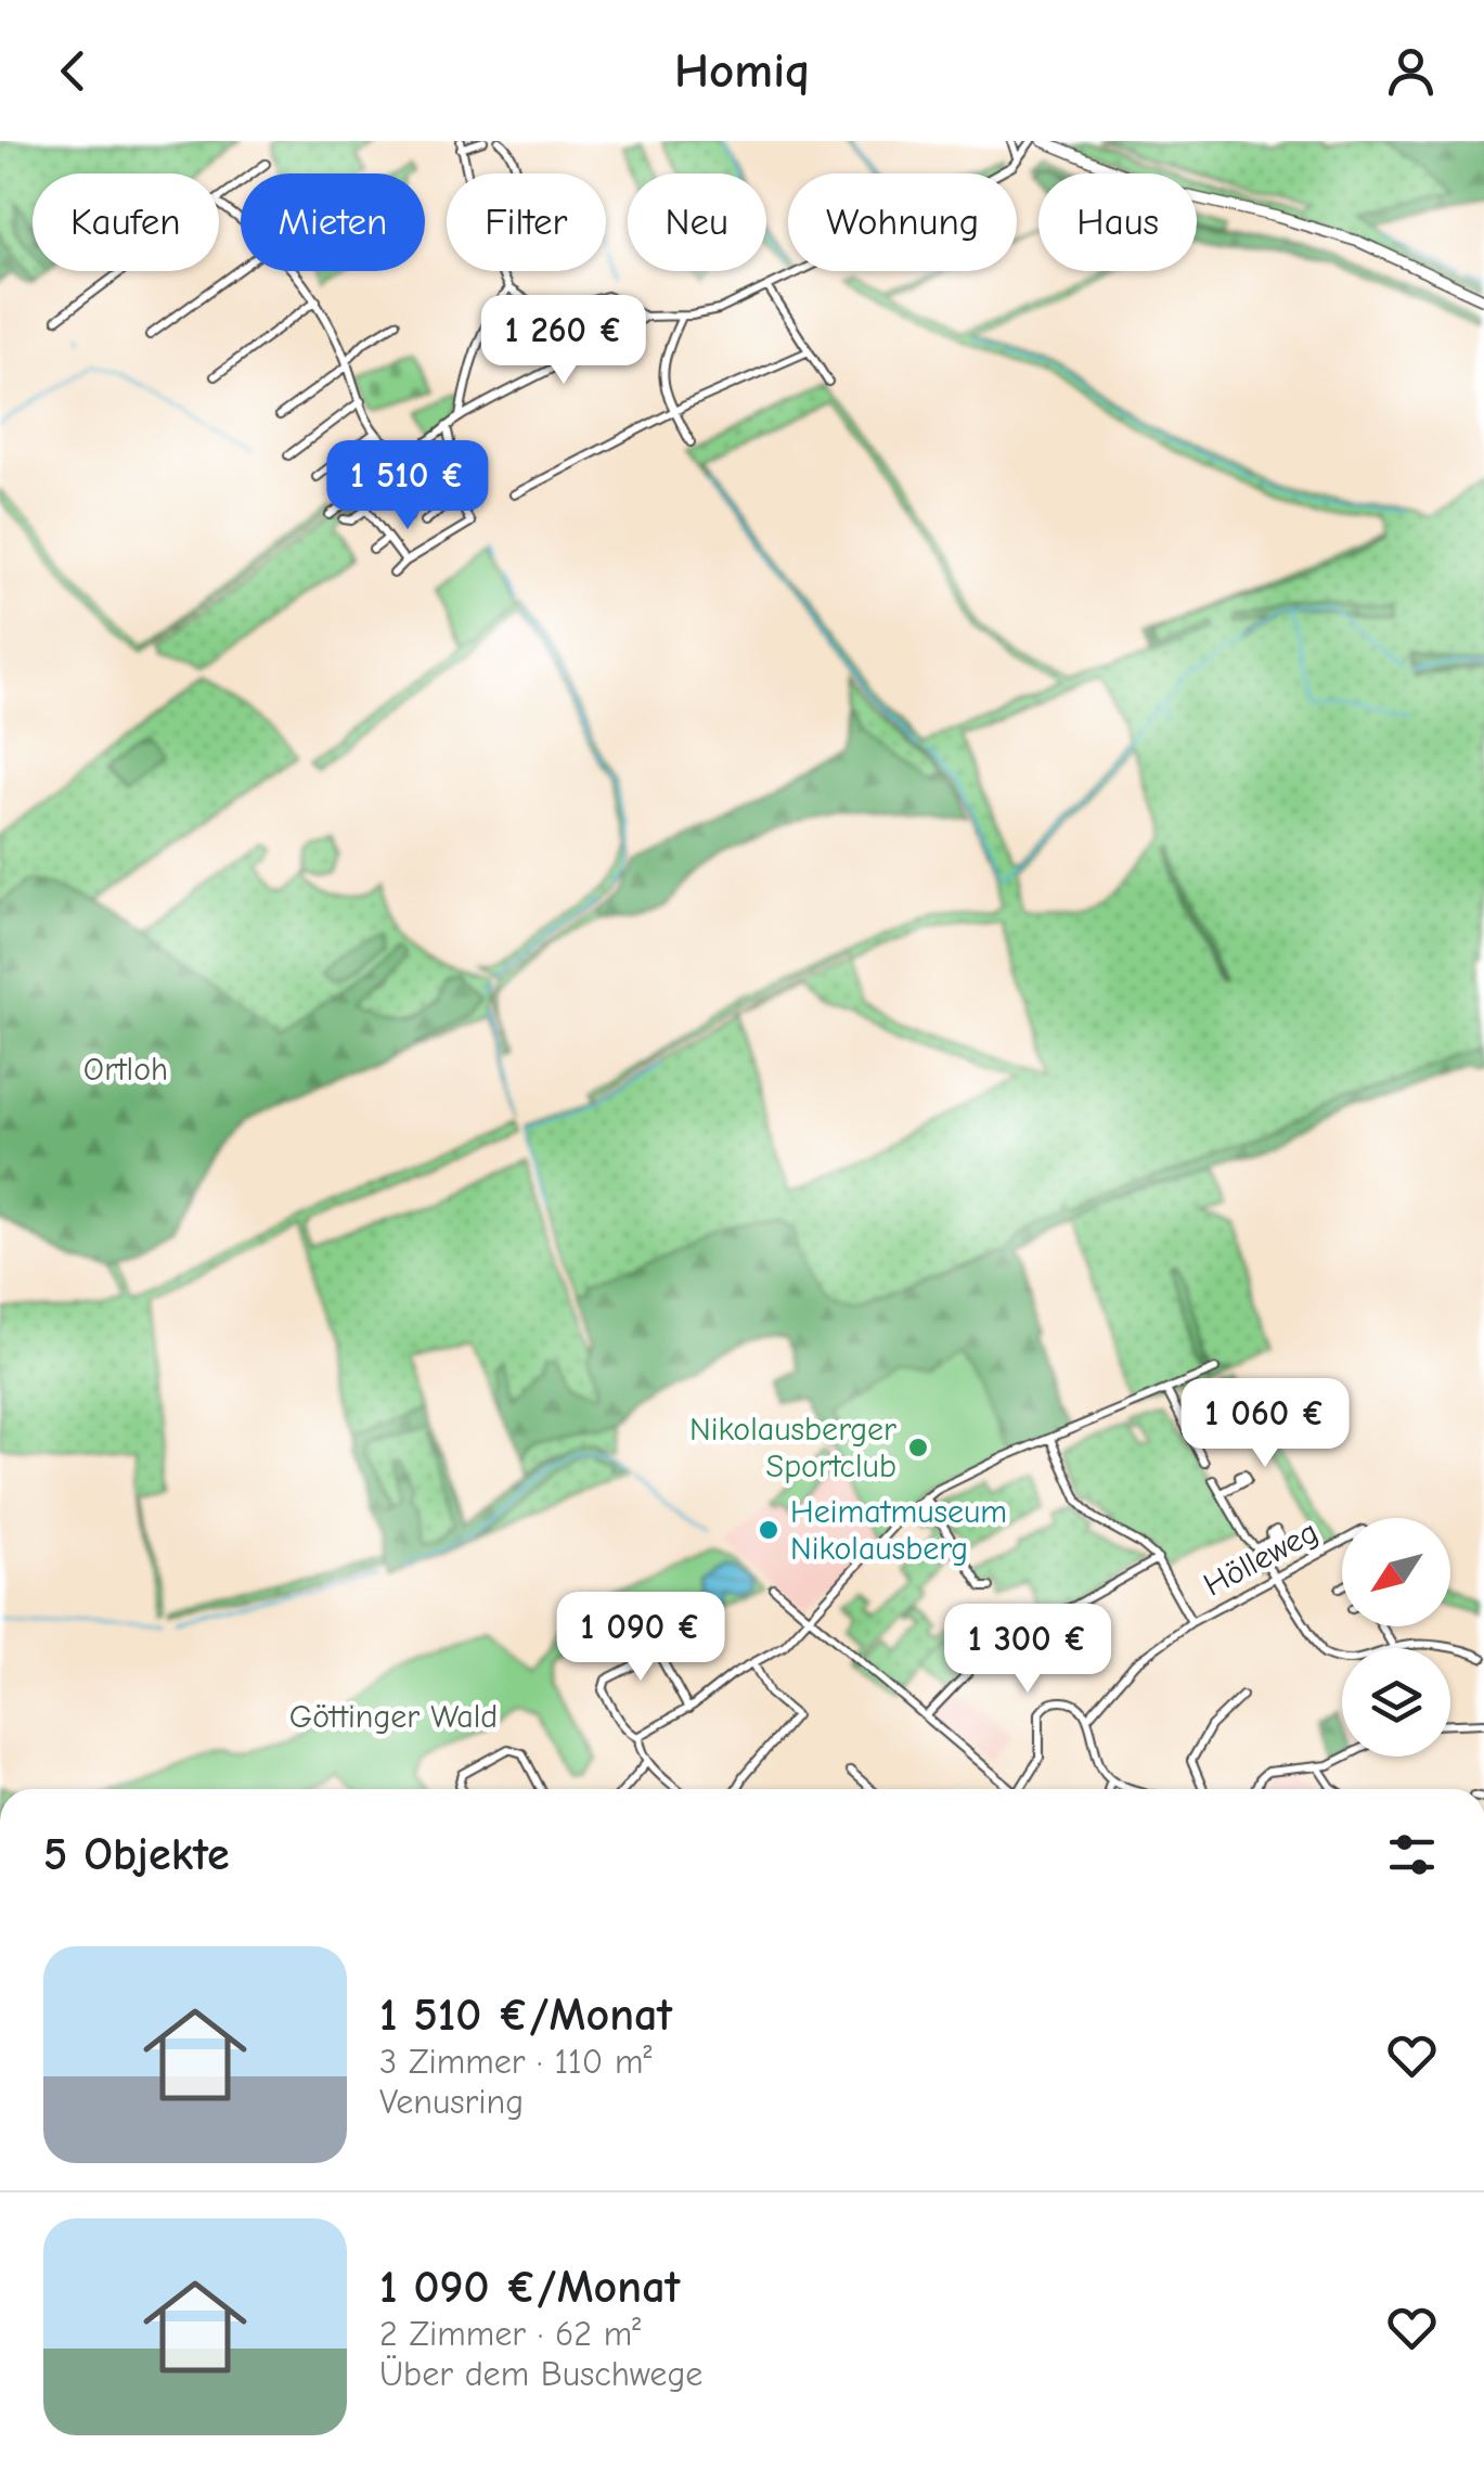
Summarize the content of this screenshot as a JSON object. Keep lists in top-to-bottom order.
{
  "streets": {
    "street": ["Hölleweg"]
  },
  "parks": ["Ortloh", "Göttinger Wald"],
  "places": ["Nikolausberger Sportclub", "Heimatmuseum Nikolausberg"],
  "north": "bottom left",
  "page": {
    "header": "Homiq",
    "chip": [
      "Kaufen",
      "Mieten",
      "Filter",
      "Neu",
      "Wohnung",
      "Haus"
    ],
    "price": [
      "1 260 €",
      "1 510 €",
      "1 060 €",
      "1 090 €",
      "1 300 €"
    ],
    "heading": "5 Objekte",
    "list": [
      {
        "name": "1 510 €/Monat",
        "note": "3 Zimmer · 110 m² · Venusring"
      },
      {
        "name": "1 090 €/Monat",
        "note": "2 Zimmer · 62 m² · Über dem Buschwege"
      }
    ]
  }
}
